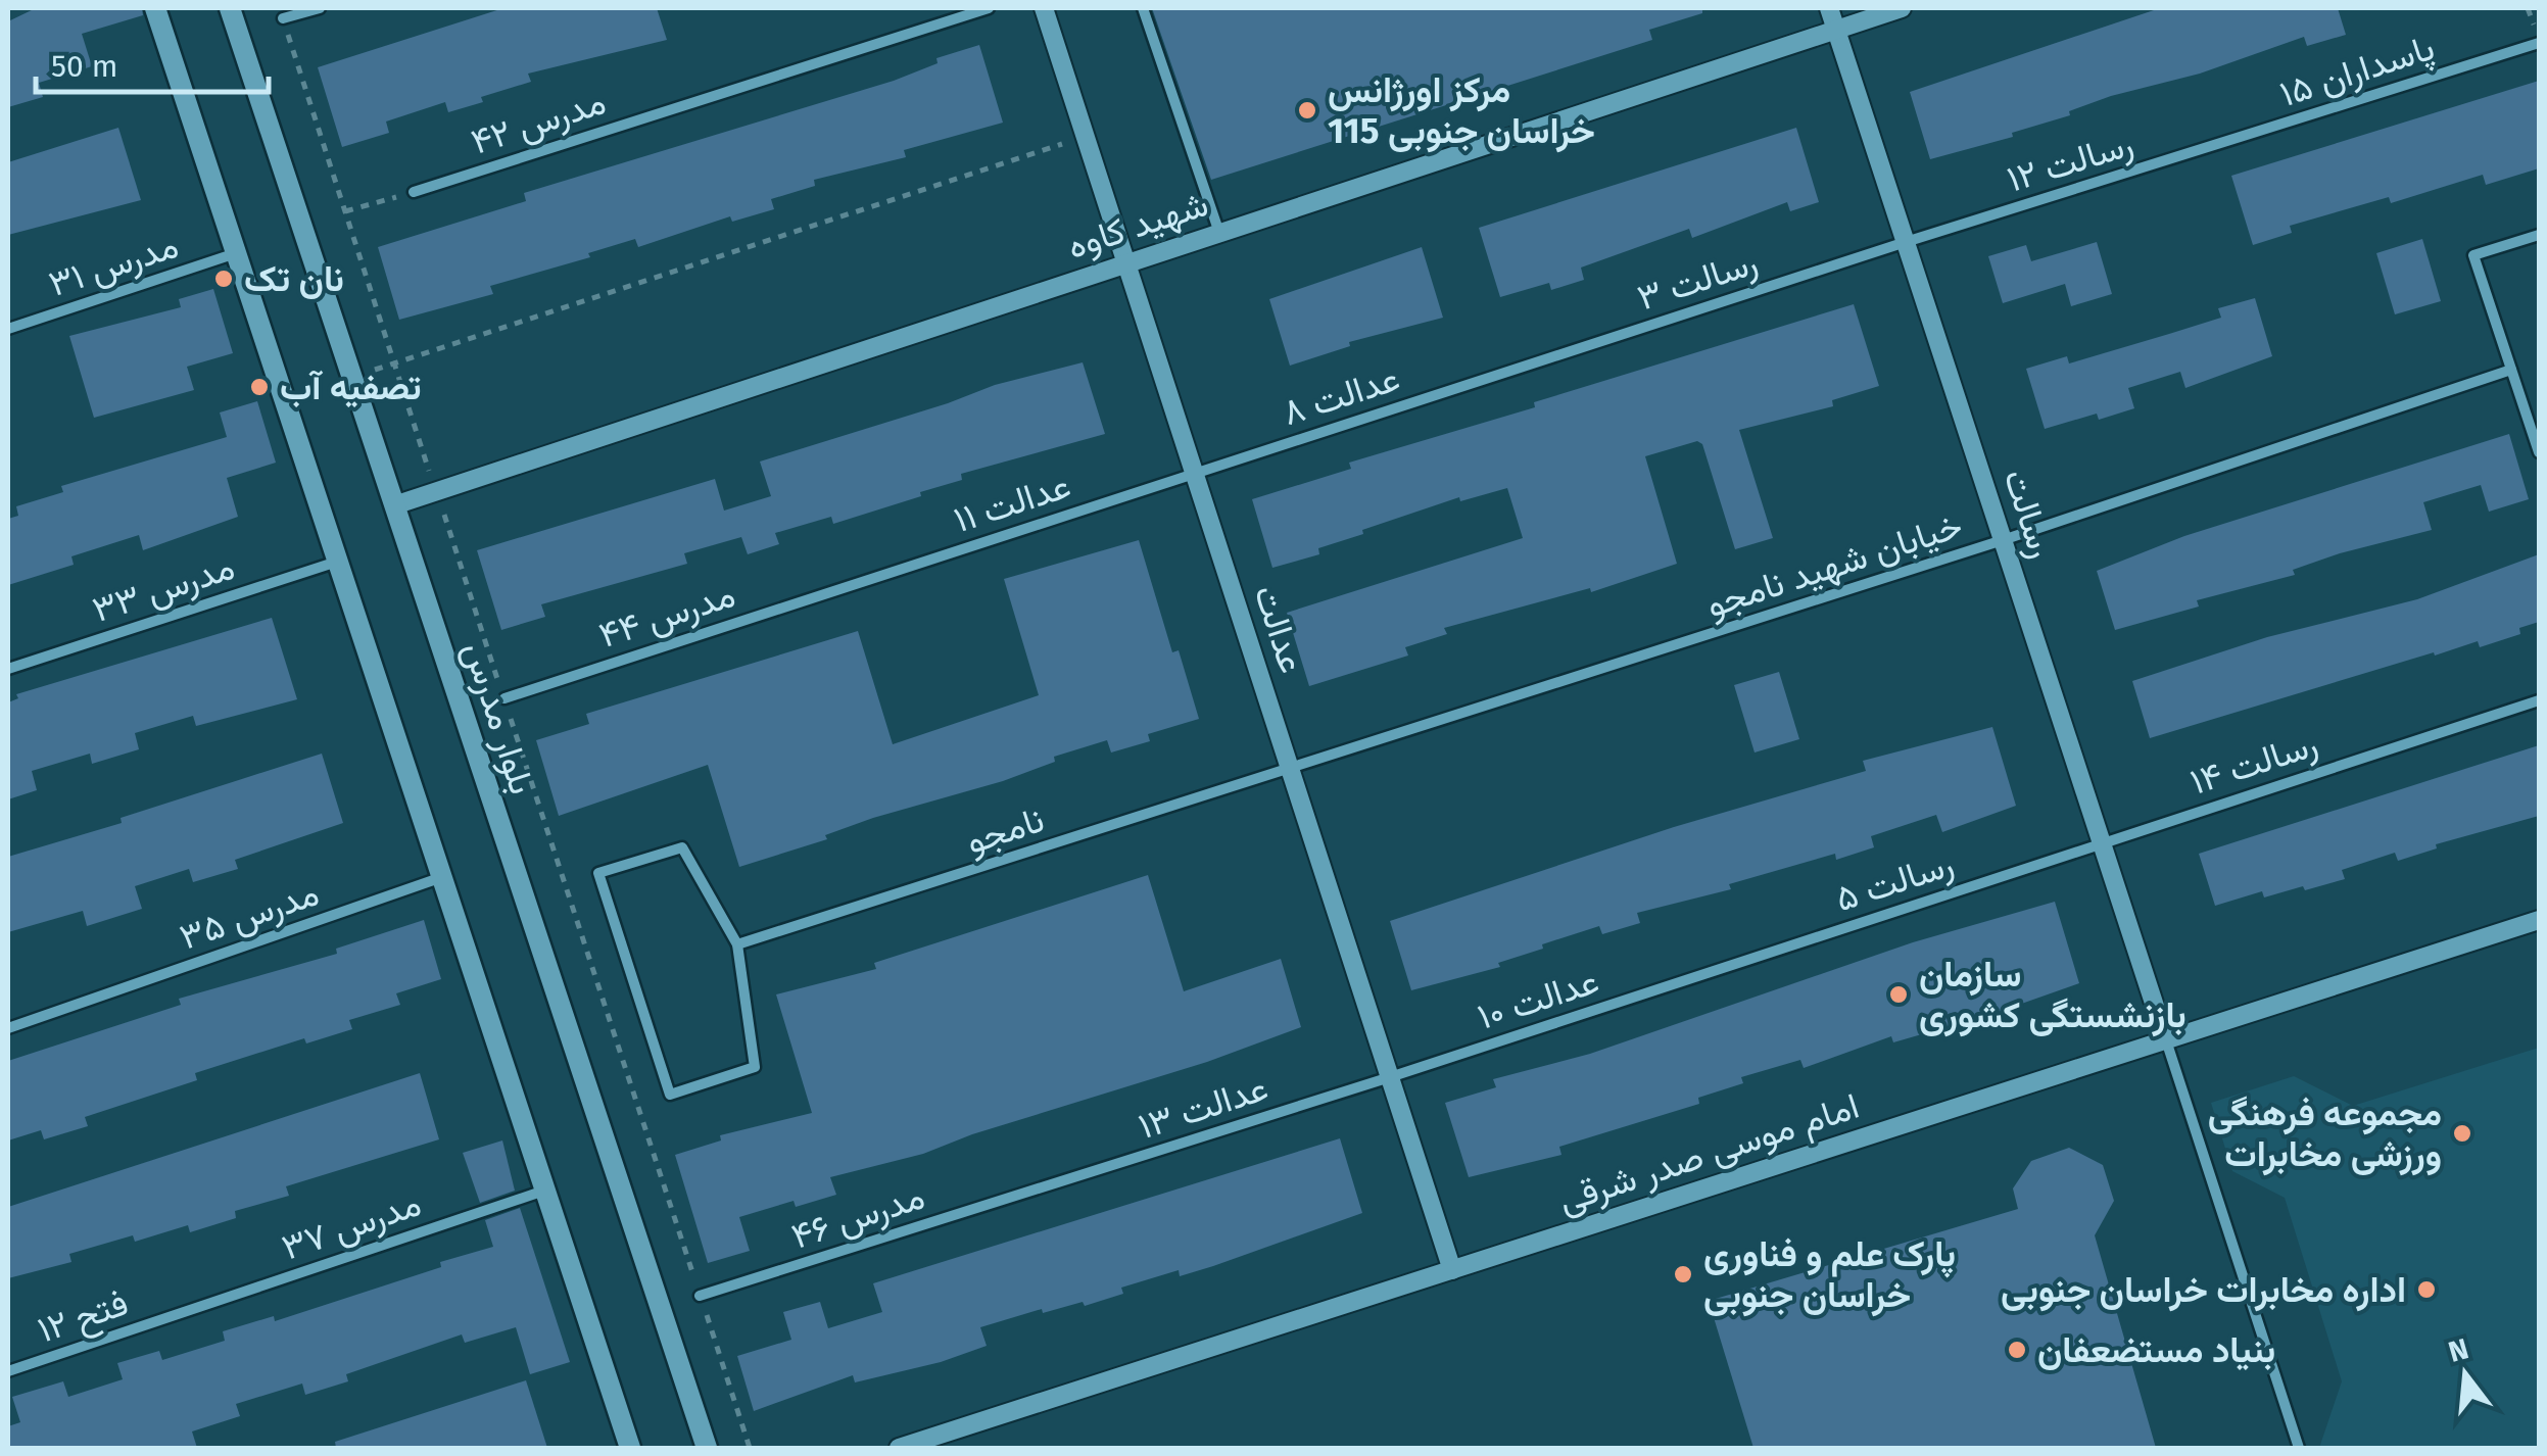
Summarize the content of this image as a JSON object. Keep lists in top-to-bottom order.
{
  "streets": {
    "main road": ["بلوار مدرس"],
    "street": [
      "پاسداران ۱۵",
      "مدرس ۴۲",
      "رسالت ۱۲",
      "شهید کاوه",
      "مدرس ۳۱",
      "رسالت ۳",
      "عدالت ۸",
      "عدالت ۱۱",
      "رسالت",
      "خیابان شهید نامجو",
      "مدرس ۳۳",
      "مدرس ۴۴",
      "عدالت",
      "رسالت ۱۴",
      "نامجو",
      "رسالت ۵",
      "مدرس ۳۵",
      "عدالت ۱۰",
      "عدالت ۱۳",
      "امام موسی صدر شرقی",
      "مدرس ۴۶",
      "مدرس ۳۷",
      "فتح ۱۲"
    ]
  },
  "crossings": [
    ["پاسداران ۱۵", "رسالت ۱۲"],
    ["رسالت ۱۲", "رسالت ۳"],
    ["رسالت ۱۲", "رسالت"],
    ["شهید کاوه", "رسالت"],
    ["شهید کاوه", "عدالت"],
    ["شهید کاوه", "بلوار مدرس"],
    ["رسالت ۳", "عدالت ۸"],
    ["رسالت ۳", "رسالت"],
    ["عدالت ۸", "عدالت ۱۱"],
    ["عدالت ۸", "عدالت"],
    ["عدالت ۱۱", "مدرس ۴۴"],
    ["عدالت ۱۱", "عدالت"],
    ["رسالت", "خیابان شهید نامجو"],
    ["رسالت", "رسالت ۱۴"],
    ["رسالت", "رسالت ۵"],
    ["رسالت", "امام موسی صدر شرقی"],
    ["خیابان شهید نامجو", "عدالت"],
    ["خیابان شهید نامجو", "نامجو"],
    ["عدالت", "نامجو"],
    ["عدالت", "عدالت ۱۰"],
    ["عدالت", "عدالت ۱۳"],
    ["عدالت", "امام موسی صدر شرقی"],
    ["رسالت ۱۴", "رسالت ۵"],
    ["رسالت ۵", "عدالت ۱۰"],
    ["عدالت ۱۰", "عدالت ۱۳"],
    ["عدالت ۱۳", "مدرس ۴۶"],
    ["مدرس ۳۷", "فتح ۱۲"]
  ],
  "places": [
    "مرکز اورژانس 115 خراسان جنوبی",
    "نان تک",
    "تصفیه آب",
    "سازمان بازنشستگی کشوری",
    "مجموعه فرهنگی ورزشی مخابرات",
    "پارک علم و فناوری خراسان جنوبی",
    "اداره مخابرات خراسان جنوبی",
    "بنیاد مستضعفان"
  ],
  "scale_bar": "50 m",
  "north": "top"
}
